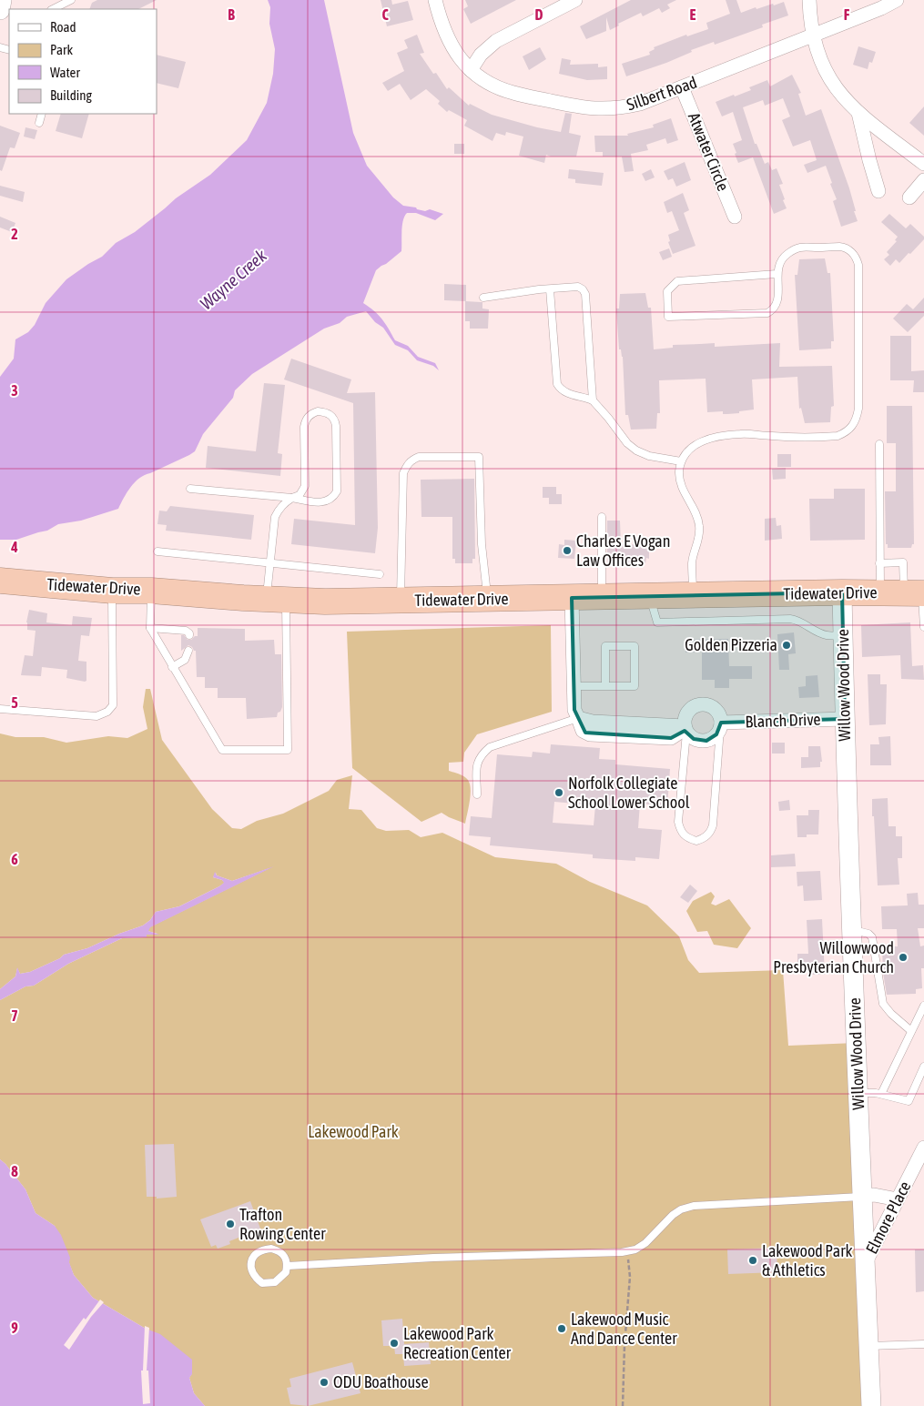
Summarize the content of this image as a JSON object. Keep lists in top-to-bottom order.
{
  "streets": {
    "highway": ["Tidewater Drive"],
    "street": [
      "Silbert Road",
      "Atwater Circle",
      "Willow Wood Drive",
      "Blanch Drive",
      "Elmore Place"
    ]
  },
  "crossings": [
    ["Silbert Road", "Atwater Circle"],
    ["Tidewater Drive", "Willow Wood Drive"],
    ["Willow Wood Drive", "Blanch Drive"],
    ["Willow Wood Drive", "Elmore Place"]
  ],
  "water": ["Wayne Creek"],
  "parks": ["Lakewood Park"],
  "places": [
    "Charles E Vogan Law Offices",
    "Golden Pizzeria",
    "Norfolk Collegiate School Lower School",
    "Willowwood Presbyterian Church",
    "Trafton Rowing Center",
    "Lakewood Park & Athletics",
    "Lakewood Music And Dance Center",
    "Lakewood Park Recreation Center",
    "ODU Boathouse"
  ],
  "legend": [
    "Road",
    "Park",
    "Water",
    "Building"
  ],
  "grid": {
    "columns": [
      "B",
      "C",
      "D",
      "E",
      "F"
    ],
    "rows": [
      "2",
      "3",
      "4",
      "5",
      "6",
      "7",
      "8",
      "9"
    ]
  }
}
